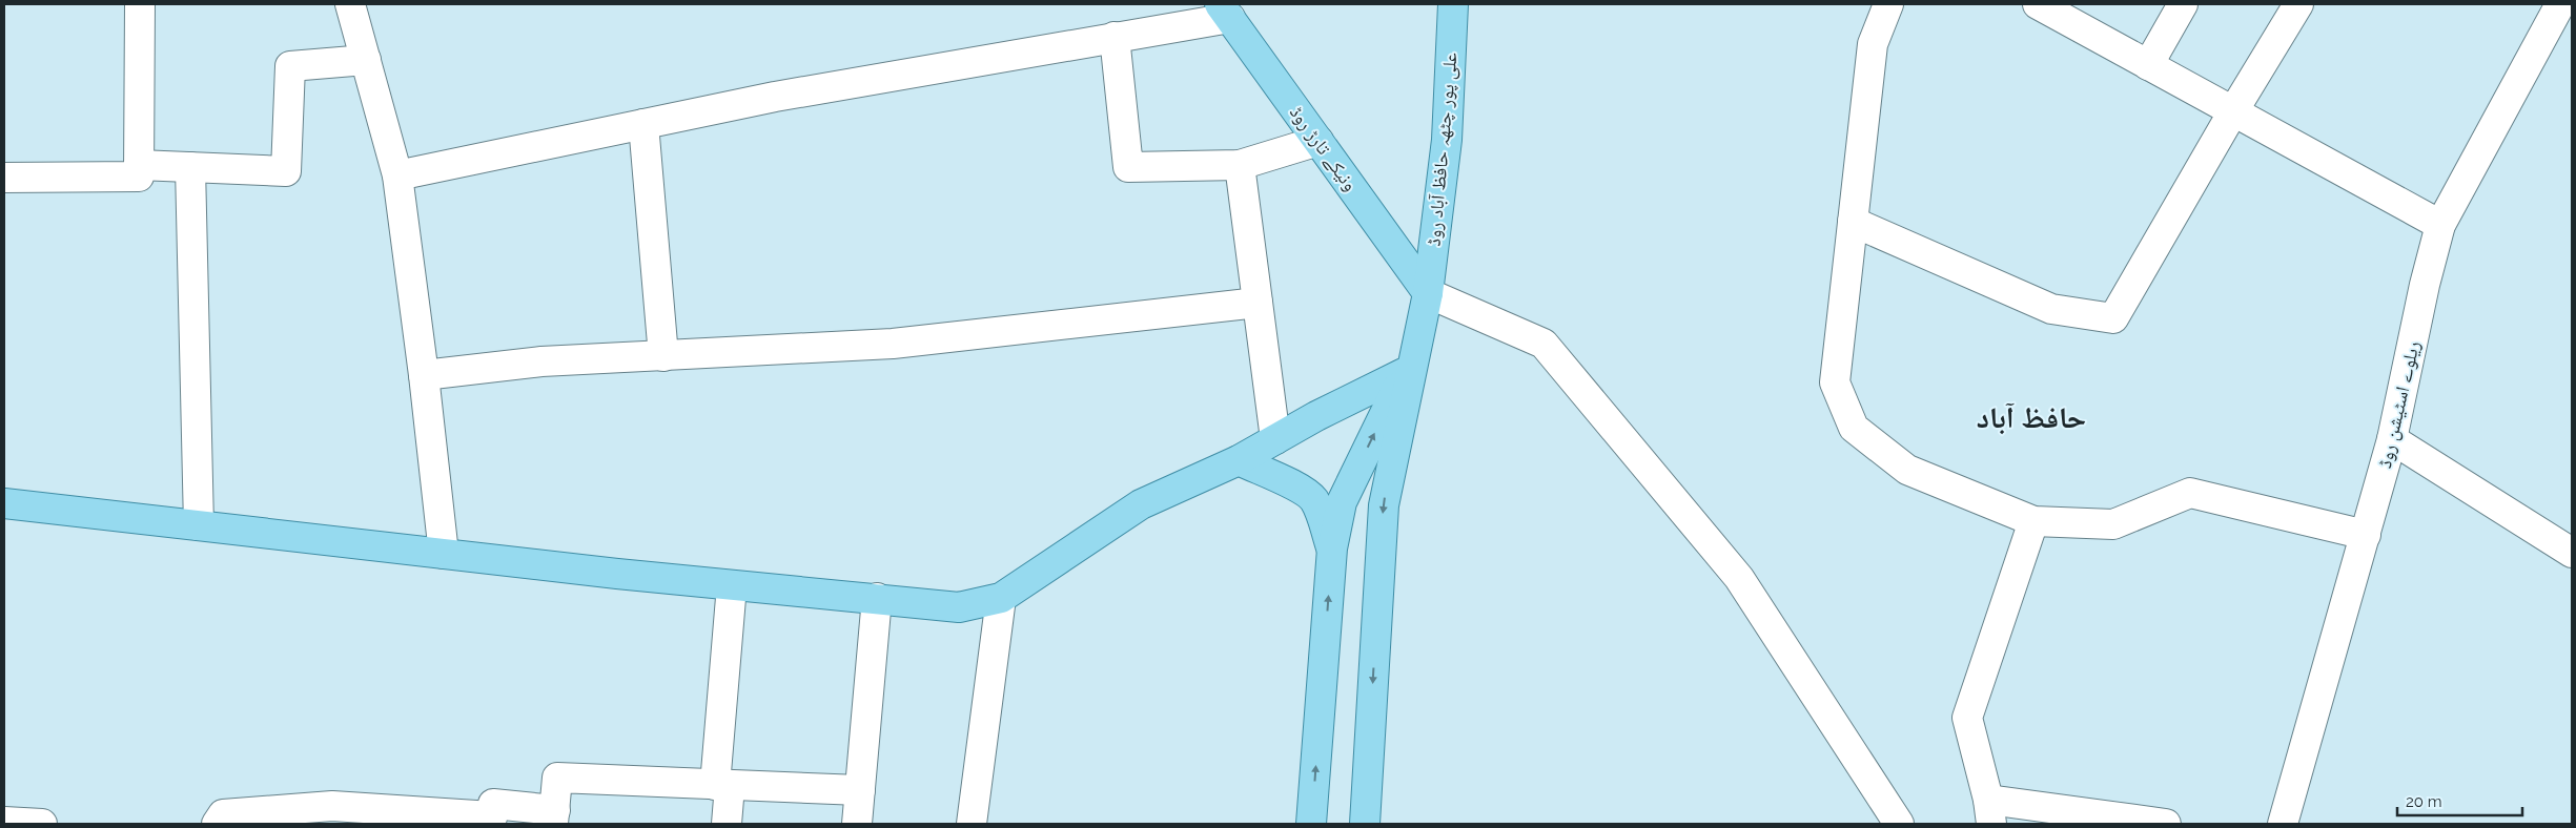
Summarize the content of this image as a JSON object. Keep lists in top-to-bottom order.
{
  "streets": {
    "main road": ["ونیکے تارڑ روڈ", "علی پور چٹھہ حافظ آباد روڈ"],
    "street": ["ریلوے اسٹیشن روڈ"]
  },
  "crossings": [
    ["ونیکے تارڑ روڈ", "علی پور چٹھہ حافظ آباد روڈ"]
  ],
  "districts": ["حافظ آباد"],
  "scale_bar": "20 m"
}
